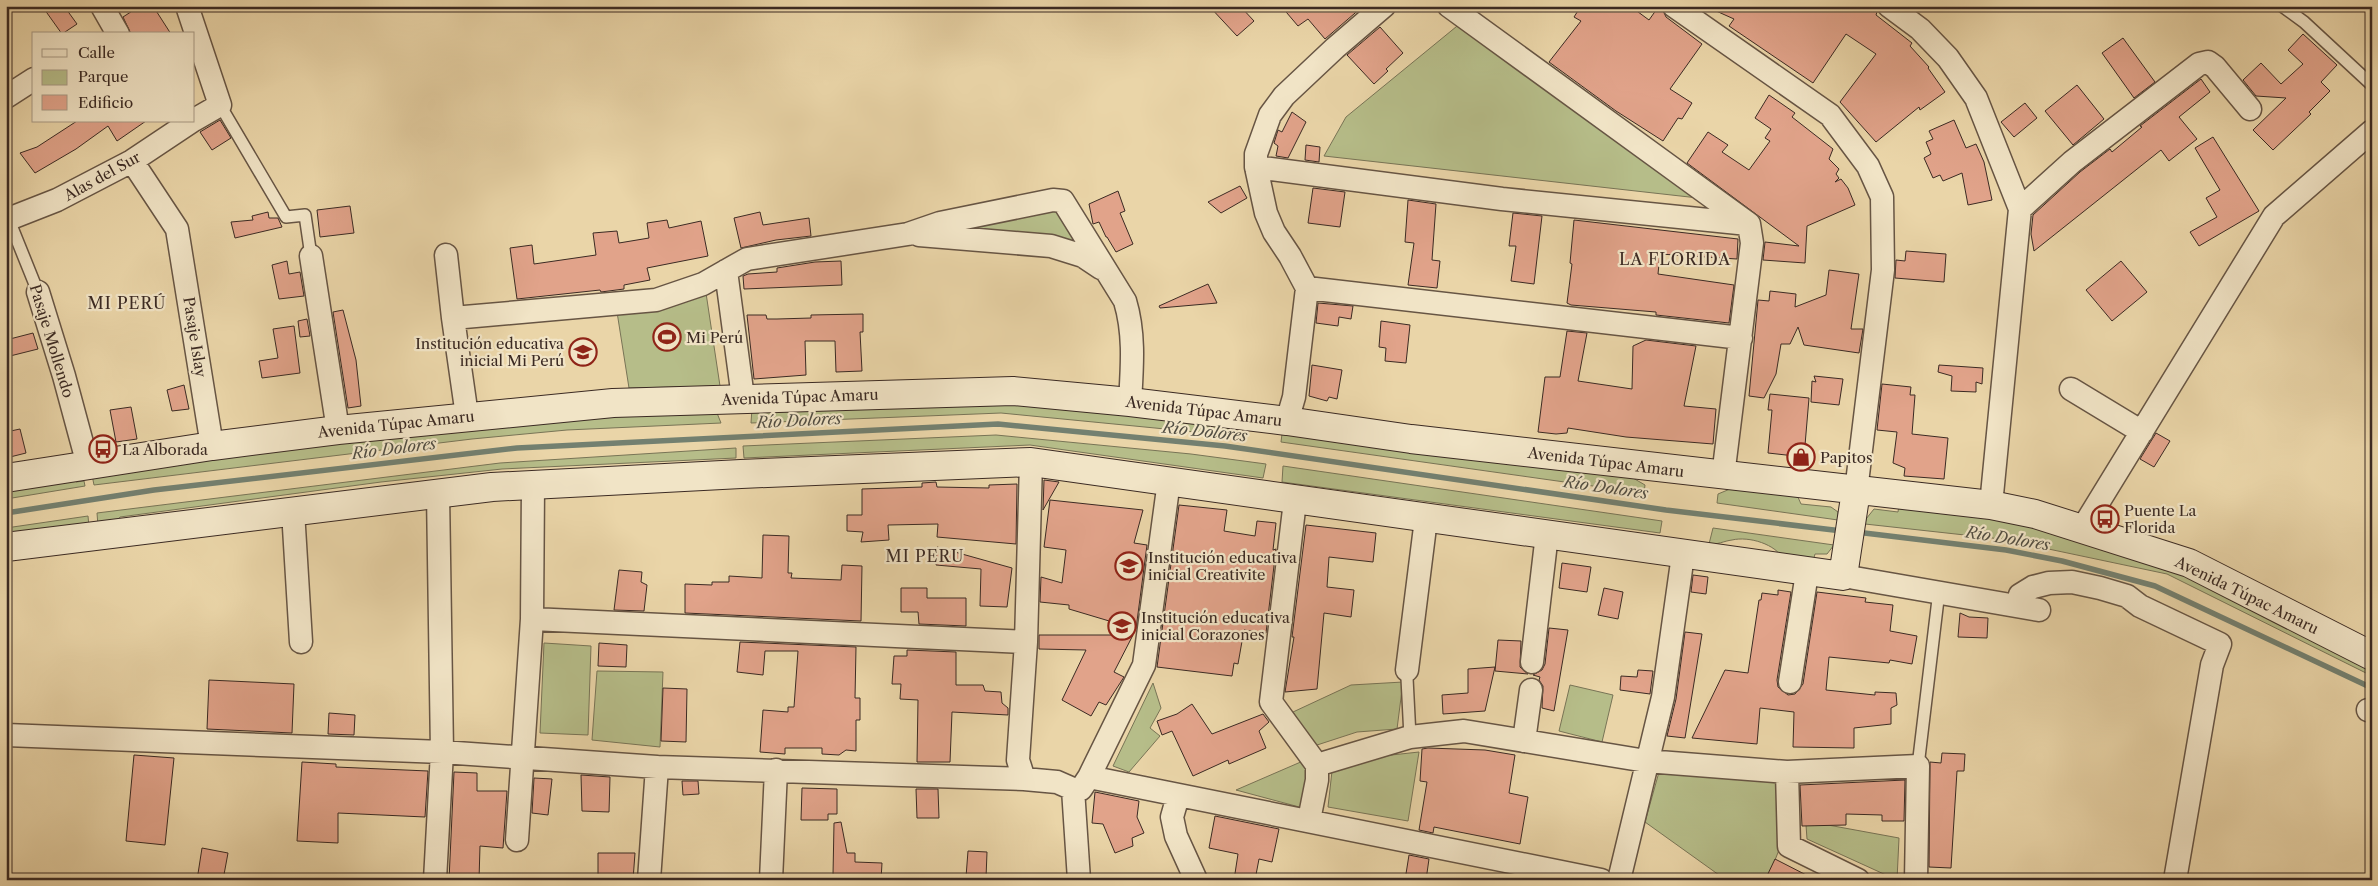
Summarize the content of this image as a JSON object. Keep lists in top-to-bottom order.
{
  "streets": {
    "street": [
      "Alas del Sur",
      "Pasaje Islay",
      "Pasaje Mollendo",
      "Avenida Túpac Amaru"
    ]
  },
  "crossings": [
    ["Alas del Sur", "Pasaje Islay"],
    ["Alas del Sur", "Pasaje Mollendo"],
    ["Pasaje Islay", "Avenida Túpac Amaru"],
    ["Pasaje Mollendo", "Avenida Túpac Amaru"]
  ],
  "districts": ["LA FLORIDA", "MI PERÚ", "MI PERU"],
  "water": ["Río Dolores"],
  "places": {
    "sports": ["Mi Perú"],
    "school or university": ["Institución educativa inicial Mi Perú", "Institución educativa inicial Creativite", "Institución educativa inicial Corazones"],
    "bus stop": ["La Alborada", "Puente La Florida"],
    "shop": ["Papitos"]
  },
  "legend": ["Calle", "Parque", "Edificio"]
}
